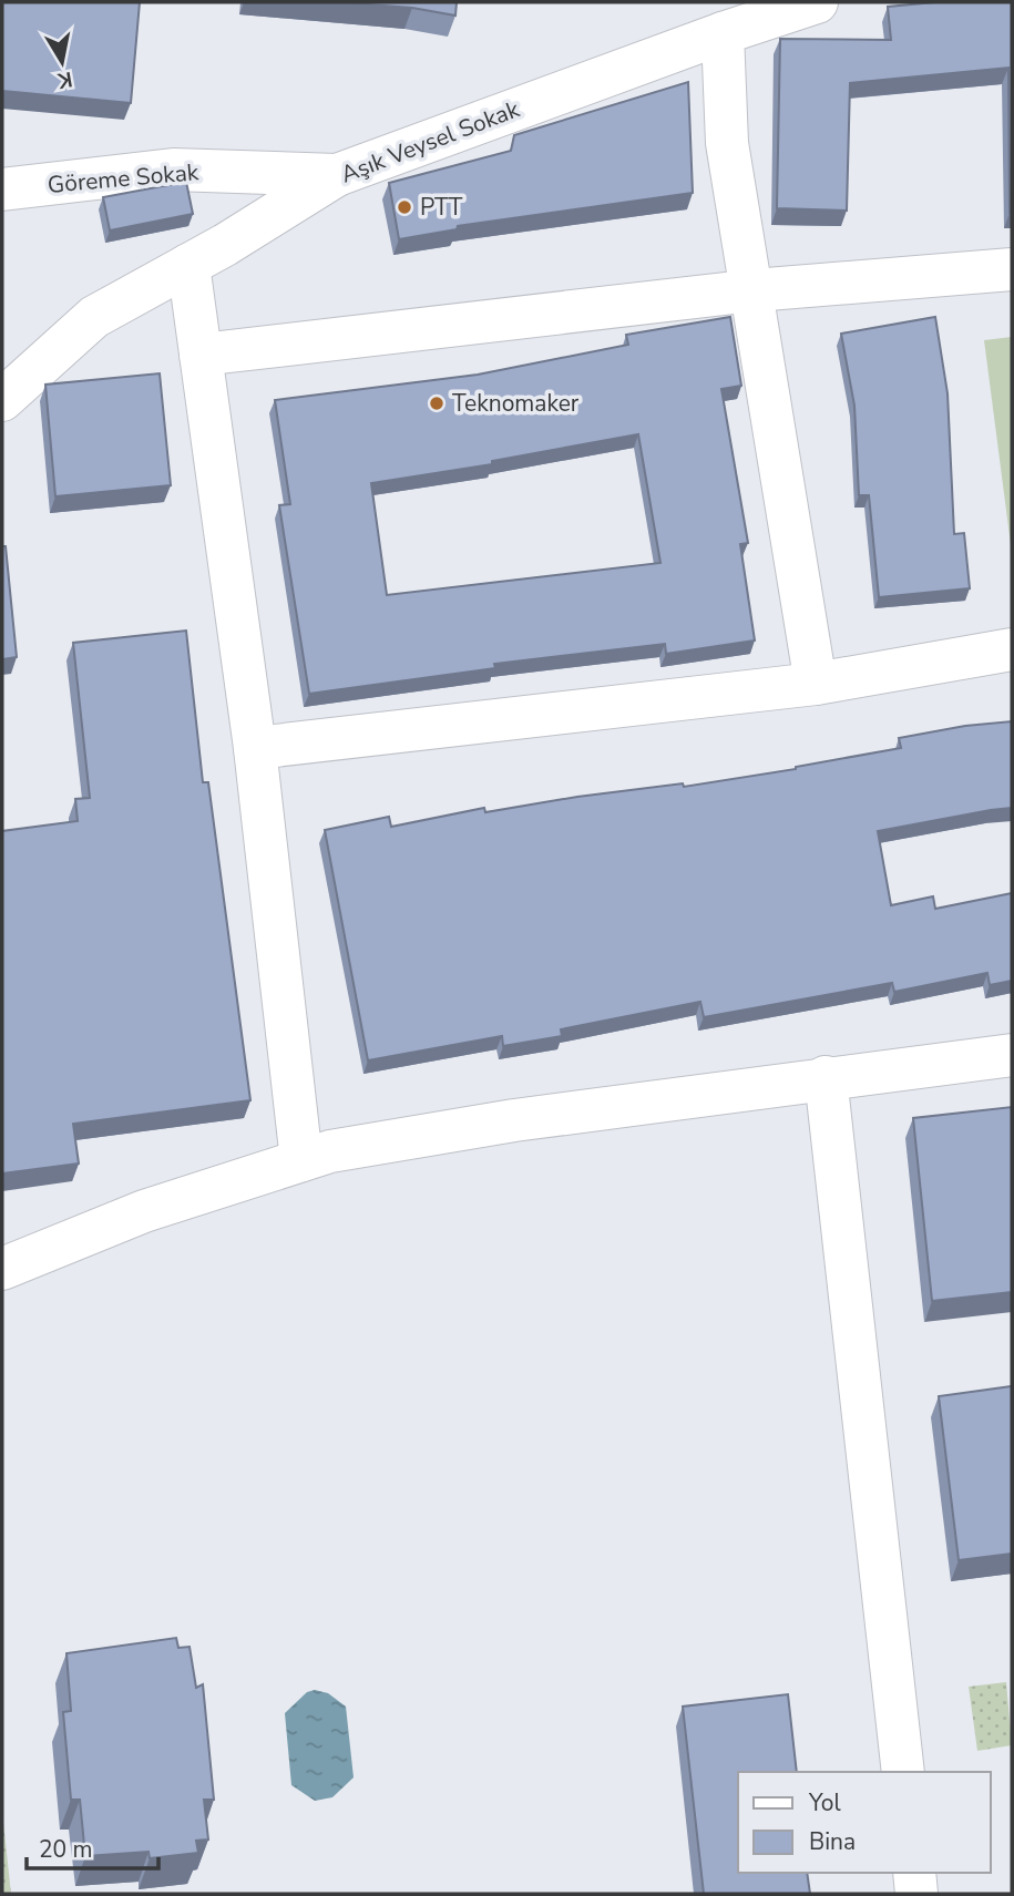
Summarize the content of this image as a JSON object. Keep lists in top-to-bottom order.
{
  "streets": {
    "street": ["Aşık Veysel Sokak", "Göreme Sokak"]
  },
  "crossings": [
    ["Aşık Veysel Sokak", "Göreme Sokak"]
  ],
  "places": ["PTT", "Teknomaker"],
  "legend": ["Yol", "Bina"],
  "scale_bar": "20 m",
  "north": "bottom"
}
